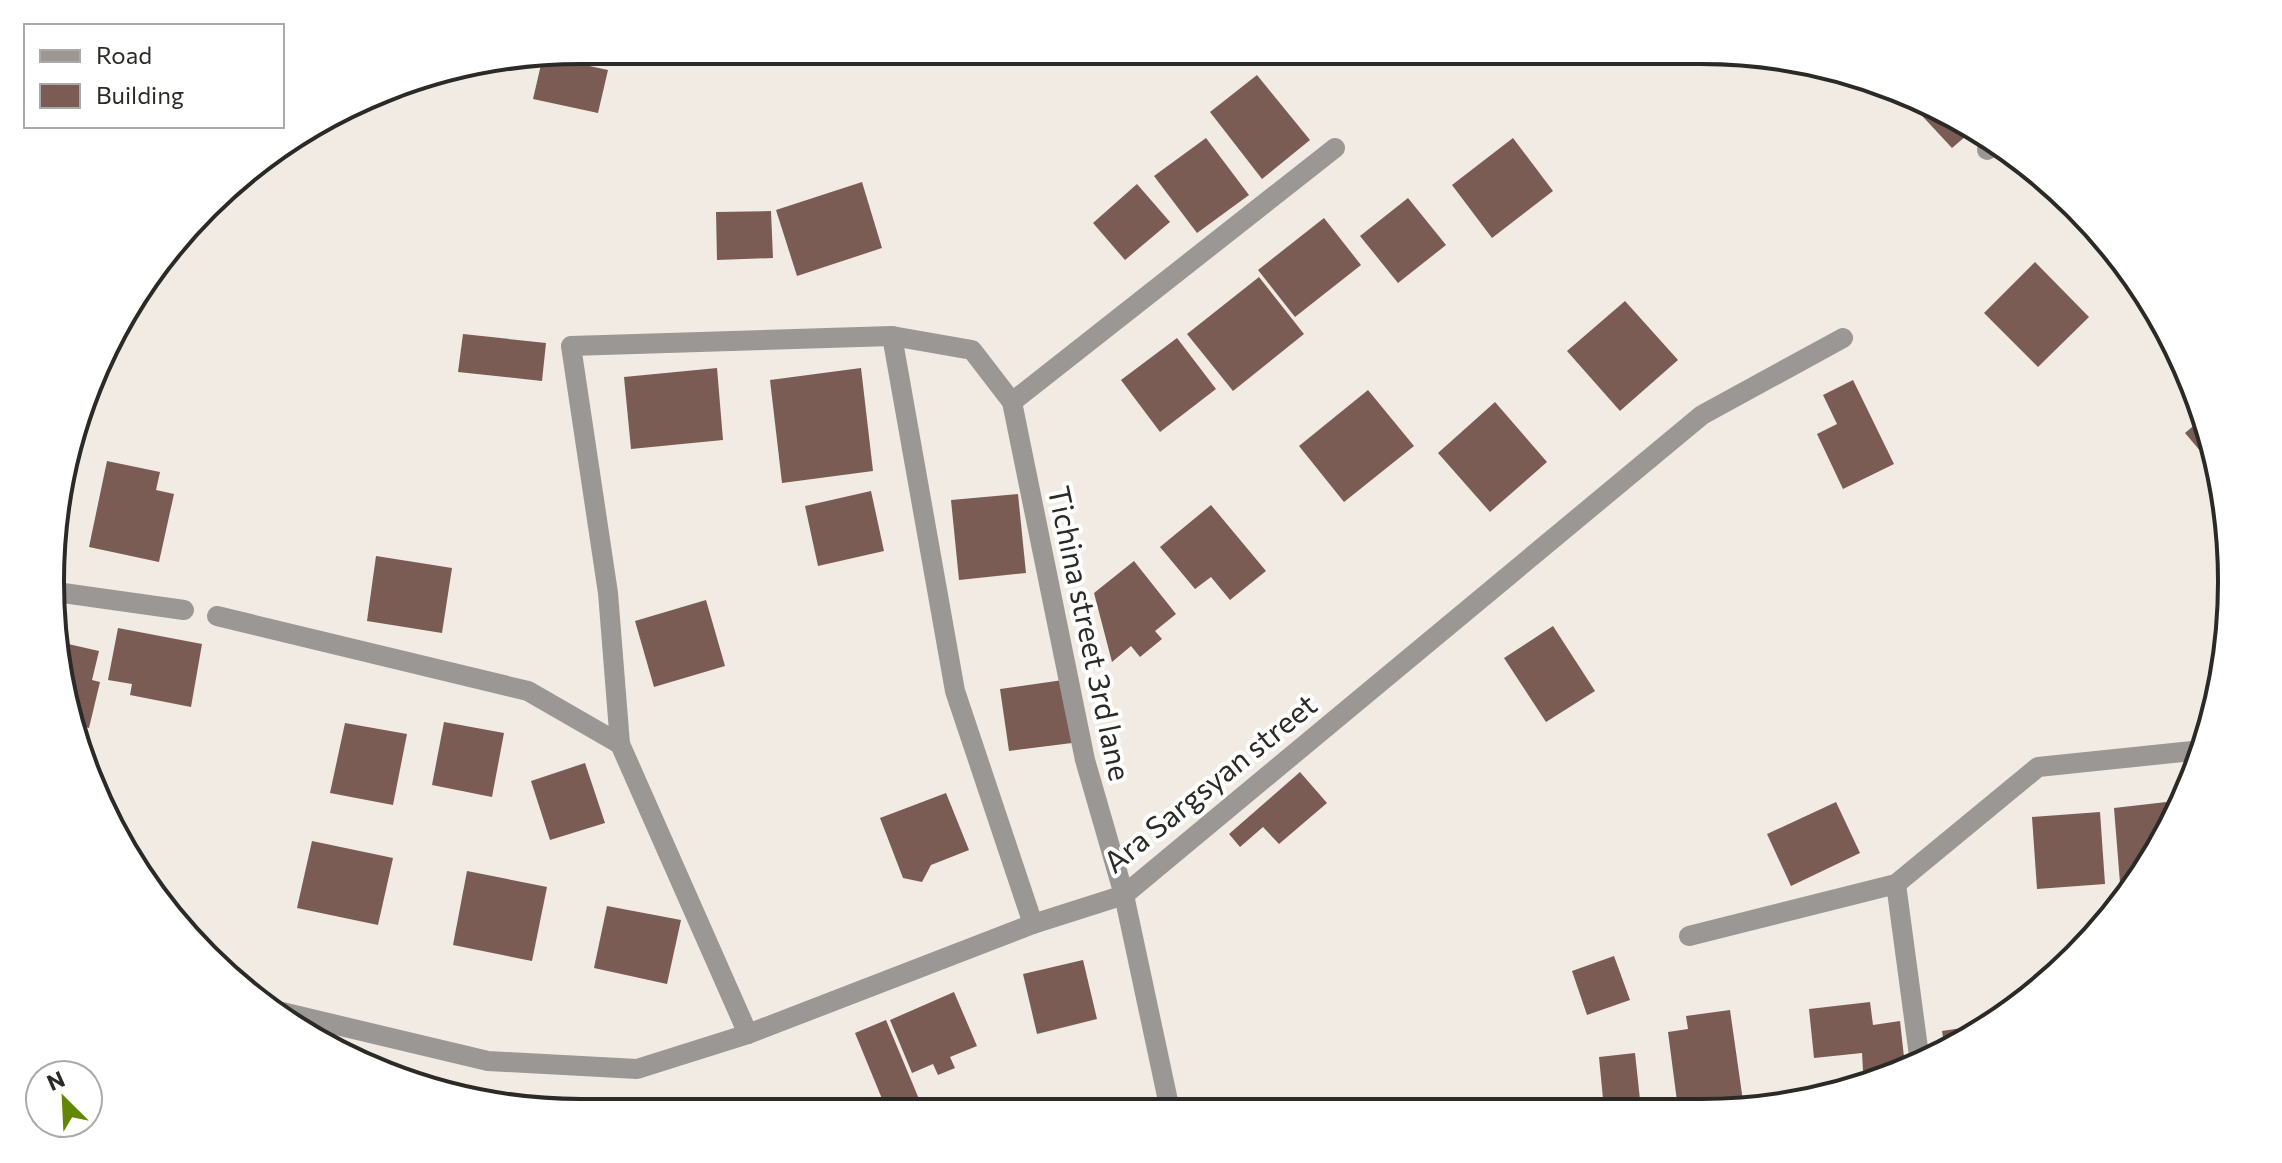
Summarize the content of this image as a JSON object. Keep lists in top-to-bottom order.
{
  "streets": {
    "street": ["Tichina street 3rd lane", "Ara Sargsyan street"]
  },
  "crossings": [
    ["Tichina street 3rd lane", "Ara Sargsyan street"]
  ],
  "legend": ["Road", "Building"],
  "north": "top left"
}
